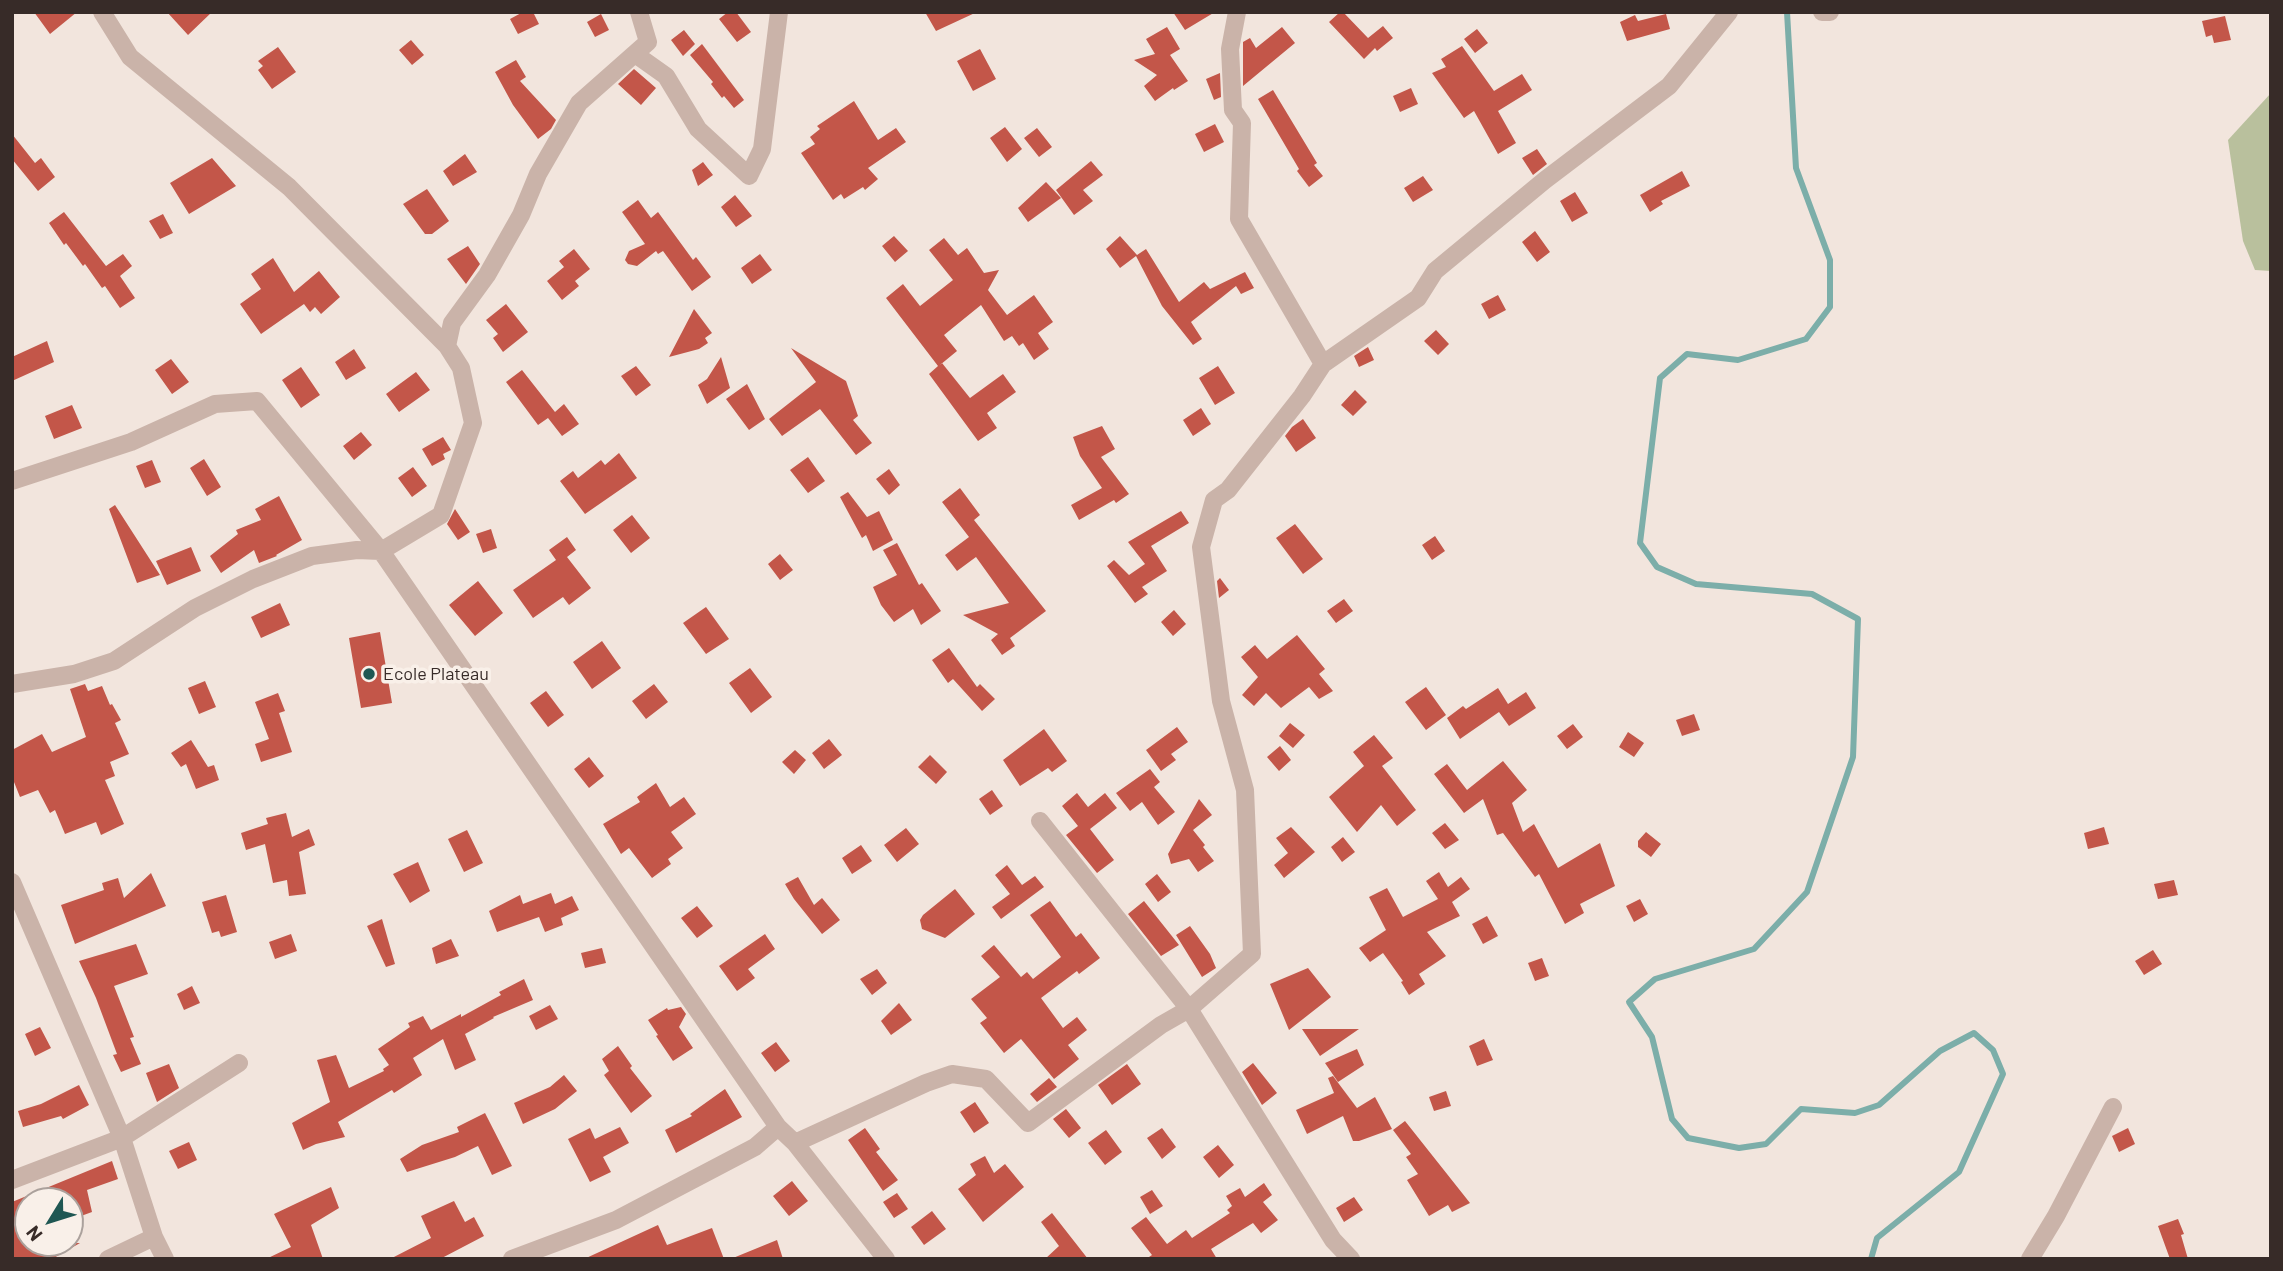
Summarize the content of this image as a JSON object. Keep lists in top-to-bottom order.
{
  "places": ["Ecole Plateau"],
  "north": "bottom left"
}
